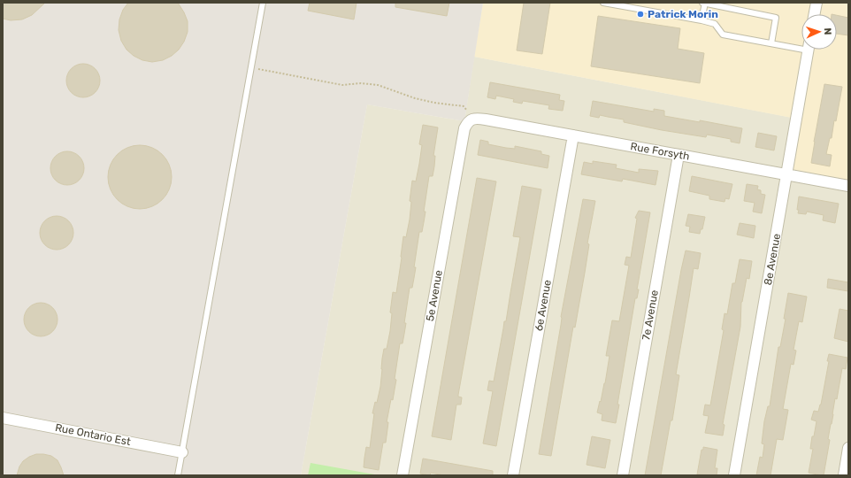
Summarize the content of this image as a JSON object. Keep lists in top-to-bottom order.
{
  "streets": {
    "street": [
      "Rue Forsyth",
      "8e Avenue",
      "5e Avenue",
      "6e Avenue",
      "7e Avenue",
      "Rue Ontario Est"
    ]
  },
  "crossings": [
    ["Rue Forsyth", "8e Avenue"],
    ["Rue Forsyth", "5e Avenue"],
    ["Rue Forsyth", "6e Avenue"],
    ["Rue Forsyth", "7e Avenue"]
  ],
  "places": ["Patrick Morin"],
  "north": "right"
}
